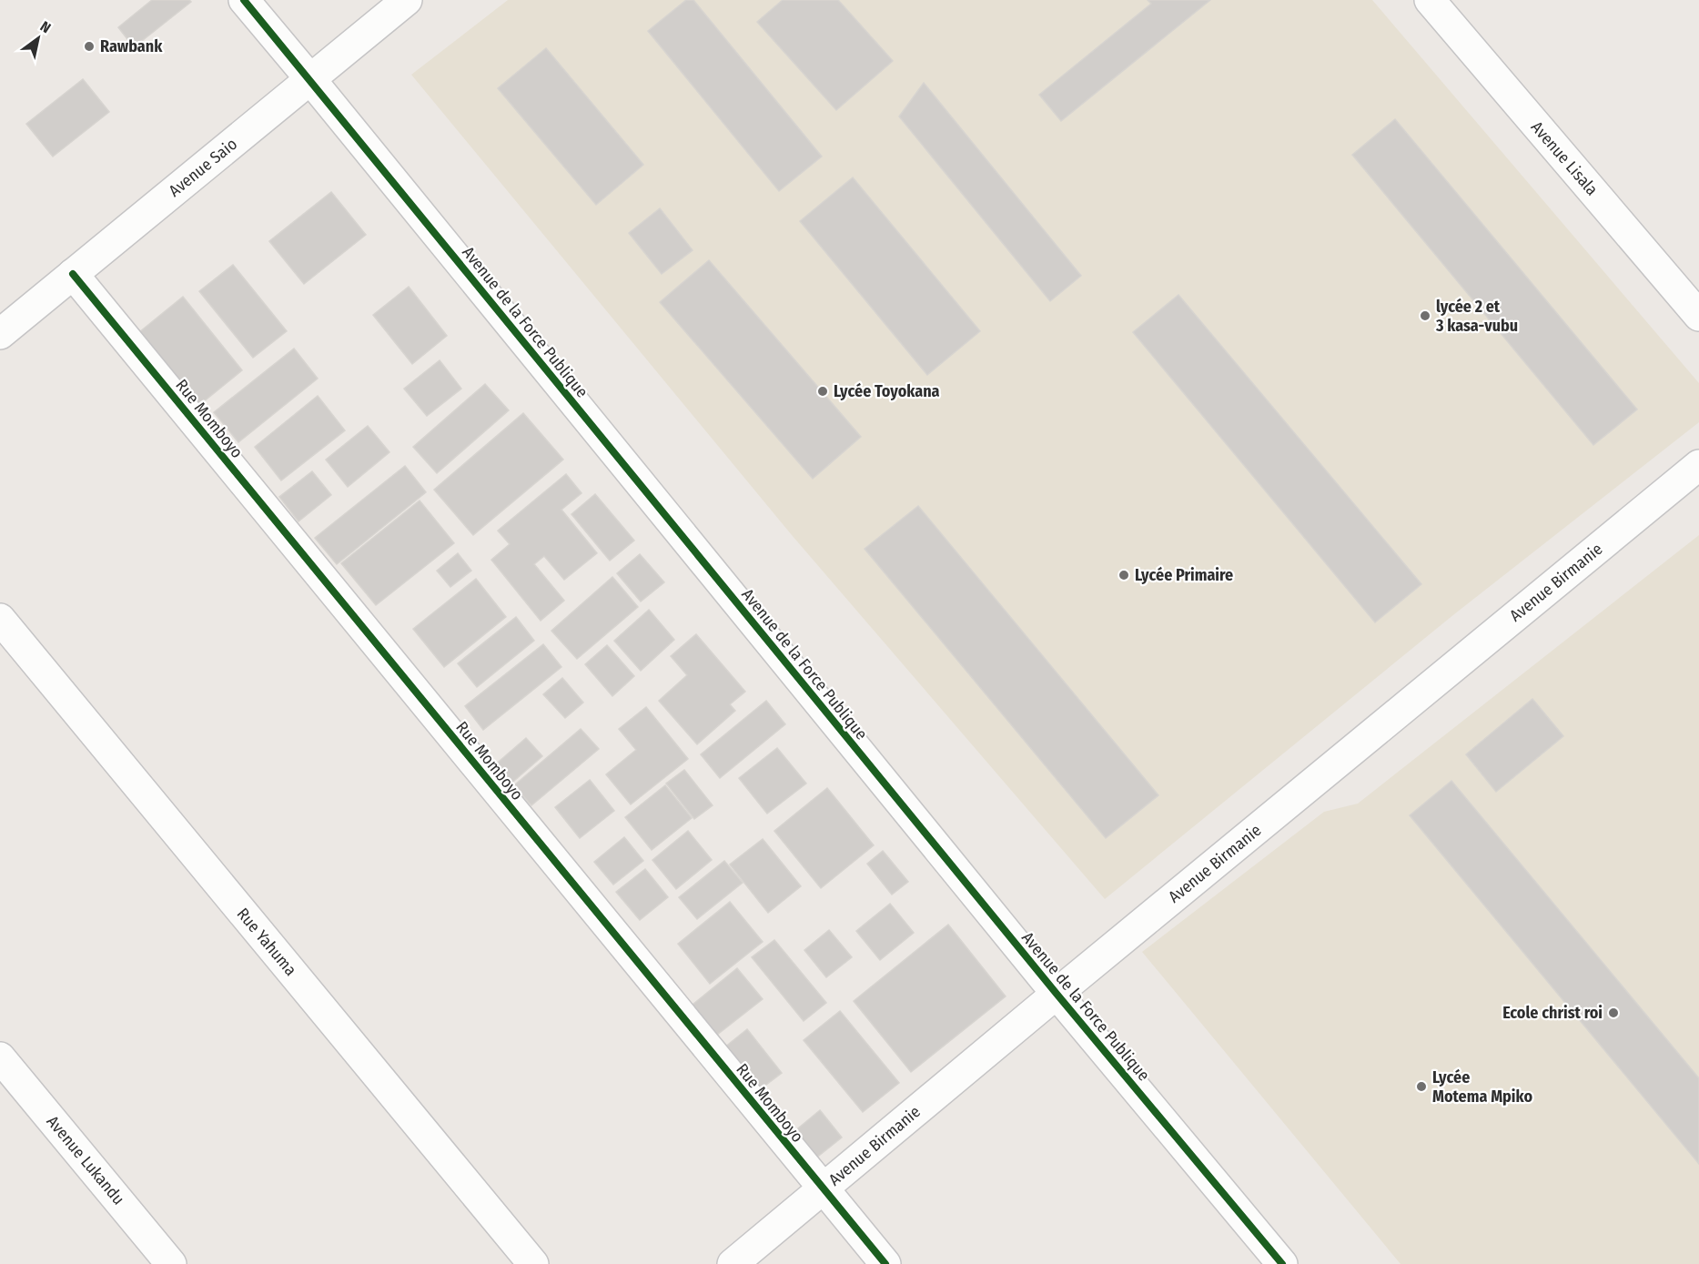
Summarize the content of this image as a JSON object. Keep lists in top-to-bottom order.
{
  "streets": {
    "street": [
      "Avenue Lisala",
      "Avenue Saio",
      "Avenue de la Force Publique",
      "Rue Momboyo",
      "Avenue Birmanie",
      "Rue Yahuma",
      "Avenue Lukandu"
    ]
  },
  "crossings": [
    ["Avenue Saio", "Avenue de la Force Publique"],
    ["Avenue Saio", "Rue Momboyo"],
    ["Avenue de la Force Publique", "Avenue Birmanie"],
    ["Rue Momboyo", "Avenue Birmanie"]
  ],
  "places": [
    "Rawbank",
    "lycée 2 et 3 kasa-vubu",
    "Lycée Toyokana",
    "Lycée Primaire",
    "Ecole christ roi",
    "Lycée Motema Mpiko"
  ],
  "north": "top right"
}
